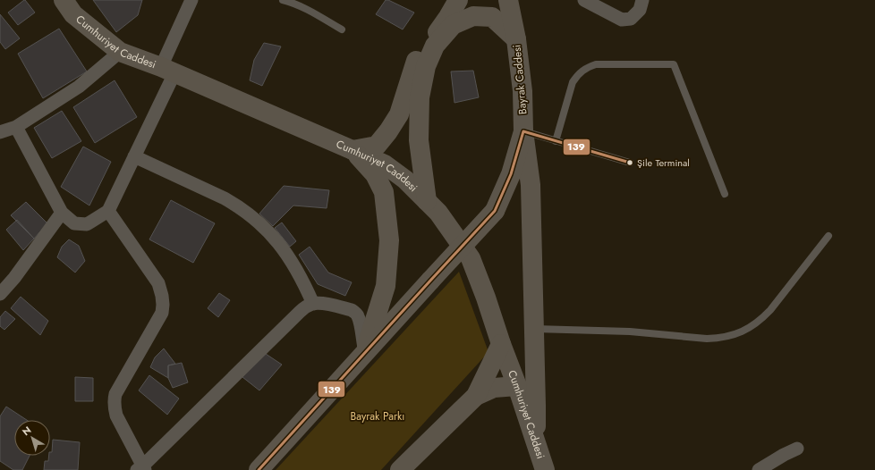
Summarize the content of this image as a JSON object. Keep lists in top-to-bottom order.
{
  "streets": {
    "main road": ["Cumhuriyet Caddesi", "Bayrak Caddesi"]
  },
  "parks": ["Bayrak Parkı"],
  "places": ["Şile Terminal"],
  "lines": ["transit line 139"],
  "north": "top left"
}
